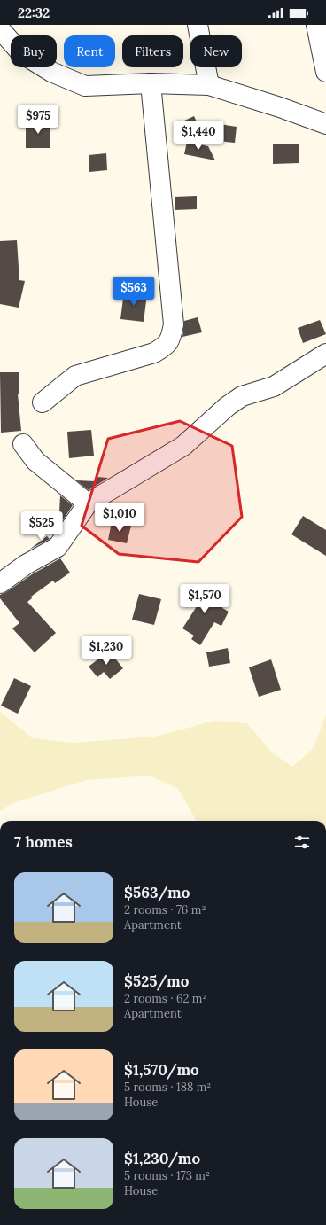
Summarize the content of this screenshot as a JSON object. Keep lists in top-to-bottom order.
{
  "page": {
    "status": "22:32",
    "chip": [
      "Buy",
      "Rent",
      "Filters",
      "New"
    ],
    "price": [
      "$975",
      "$1,440",
      "$563",
      "$1,010",
      "$525",
      "$1,570",
      "$1,230"
    ],
    "heading": "7 homes",
    "list": [
      {
        "name": "$563/mo",
        "note": "2 rooms · 76 m² · Apartment"
      },
      {
        "name": "$525/mo",
        "note": "2 rooms · 62 m² · Apartment"
      },
      {
        "name": "$1,570/mo",
        "note": "5 rooms · 188 m² · House"
      },
      {
        "name": "$1,230/mo",
        "note": "5 rooms · 173 m² · House"
      }
    ]
  }
}
